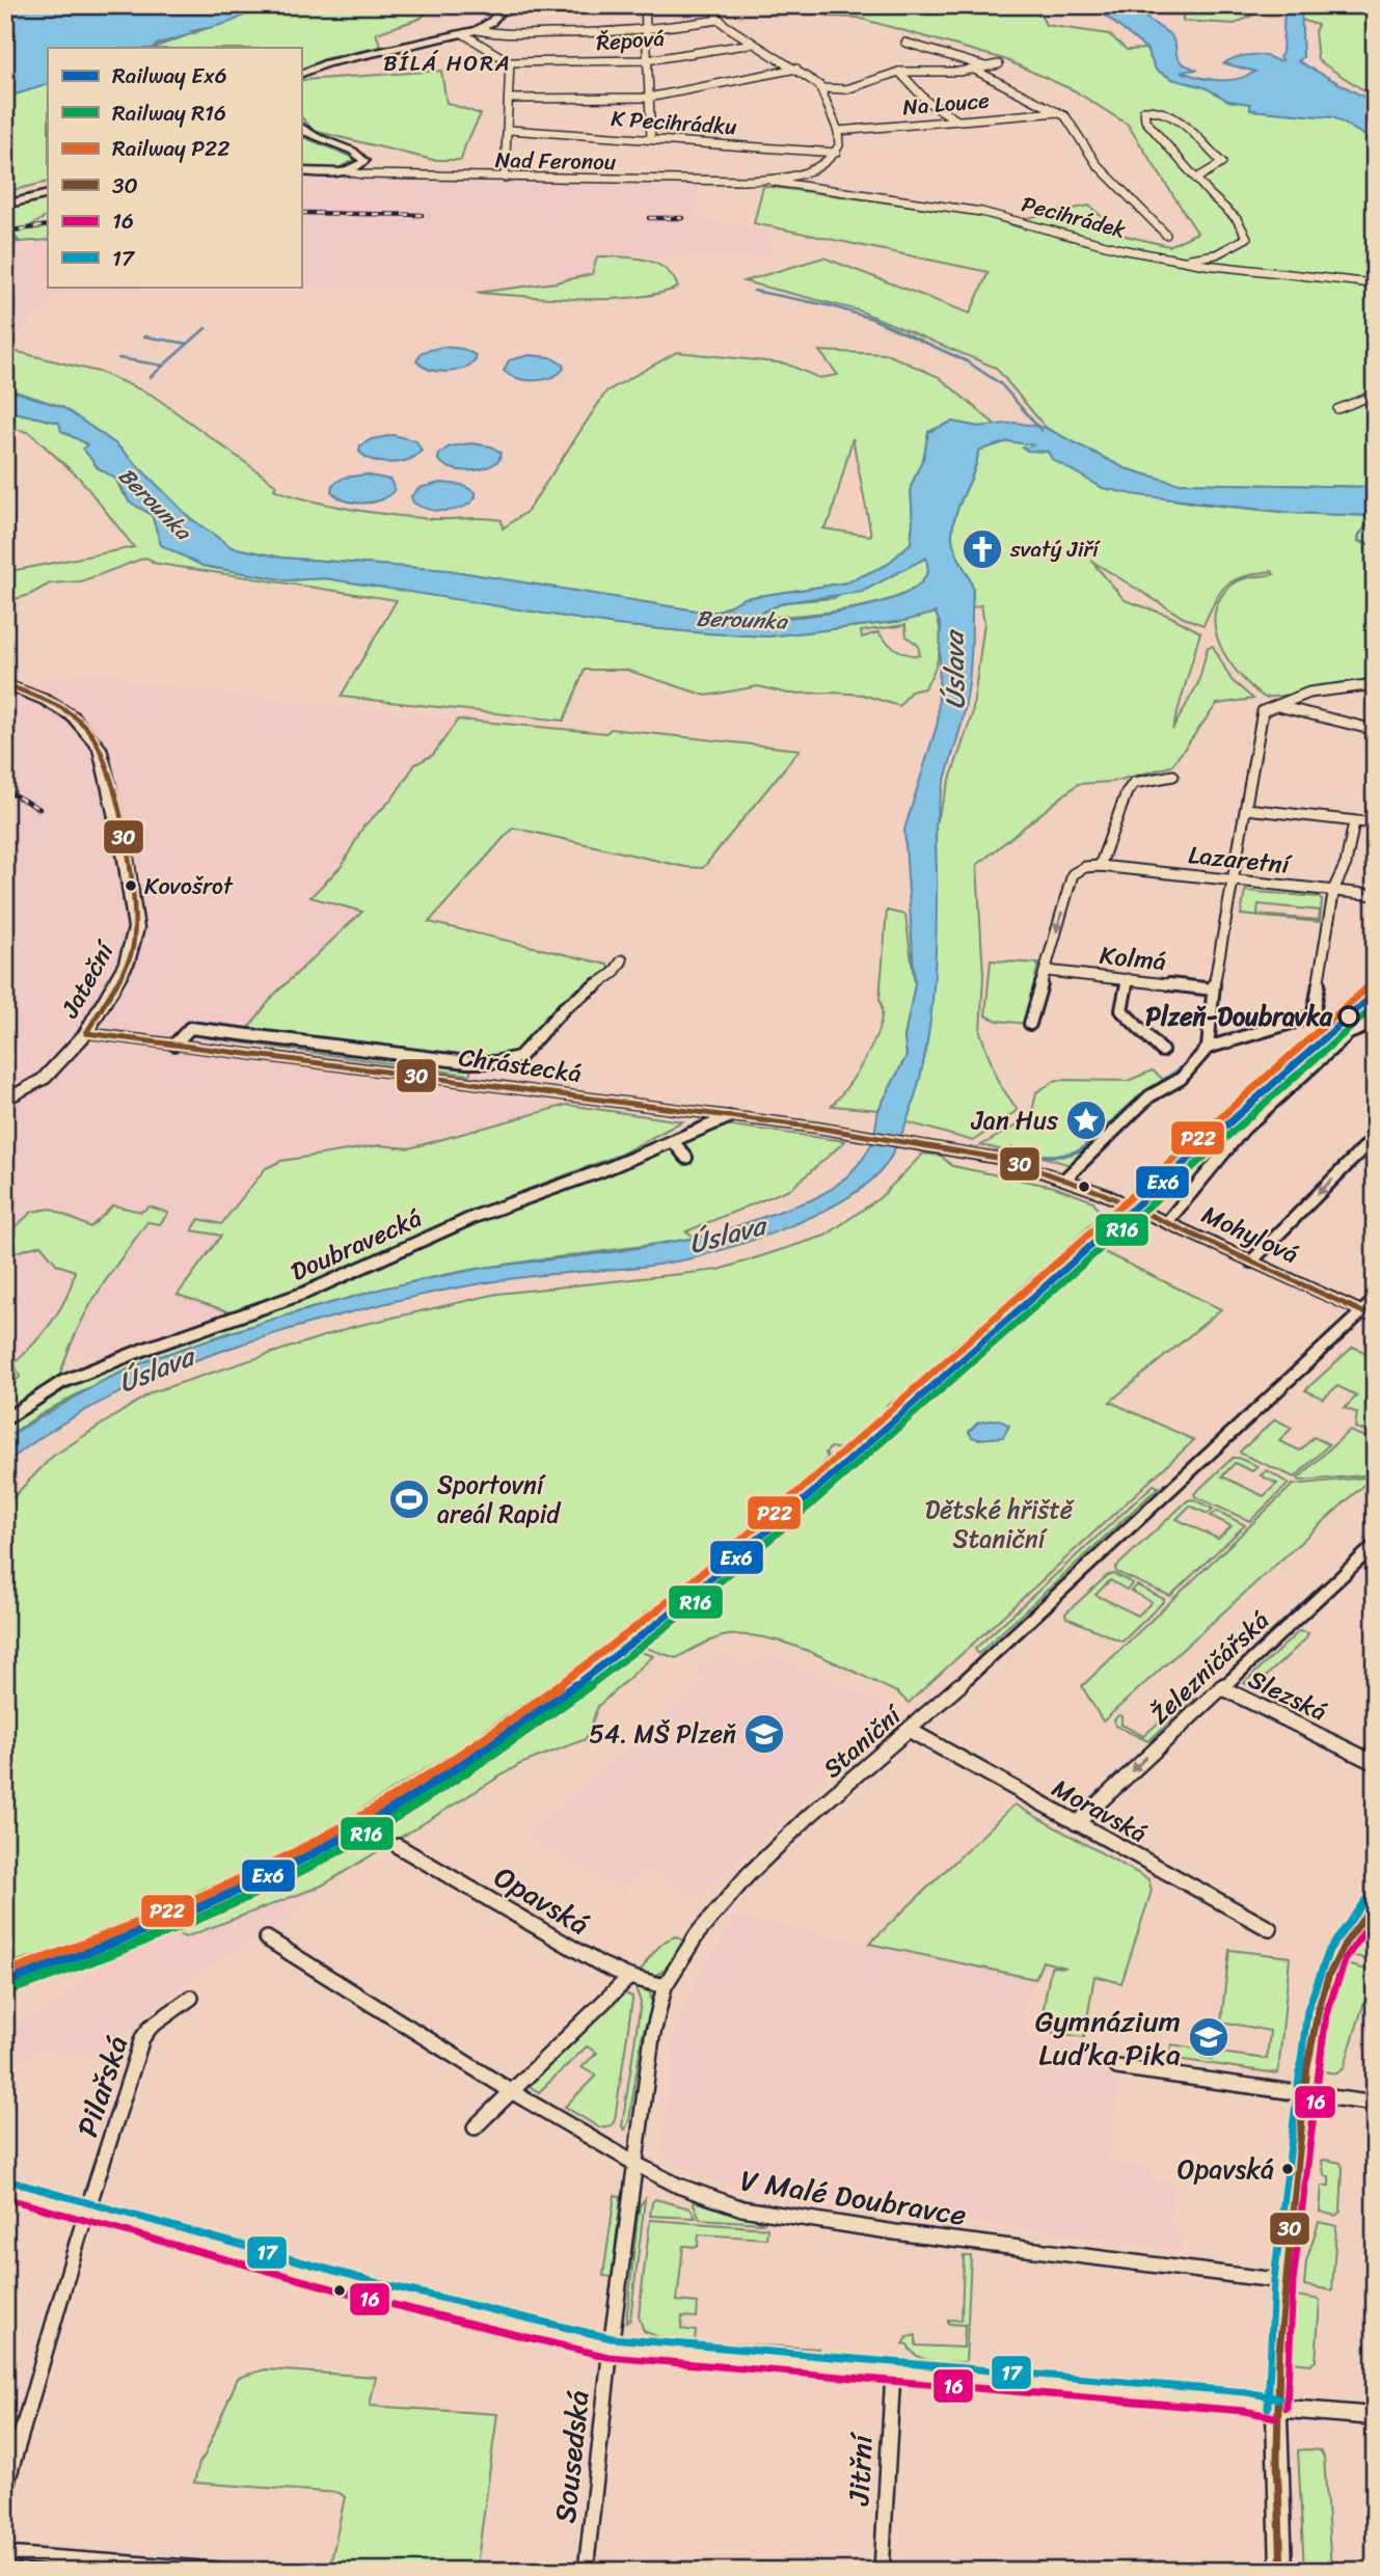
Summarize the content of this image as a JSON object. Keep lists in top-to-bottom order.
{
  "streets": {
    "main road": ["Jateční", "Chrástecká", "Mohylová"],
    "street": [
      "Řepová",
      "Na Louce",
      "K Pecihrádku",
      "Nad Feronou",
      "Pecihrádek",
      "Lazaretní",
      "Kolmá",
      "Doubravecká",
      "Železničářská",
      "Slezská",
      "Staniční",
      "Moravská",
      "Opavská",
      "Pilařská",
      "V Malé Doubravce",
      "Sousedská",
      "Jitřní"
    ]
  },
  "crossings": [
    ["Nad Feronou", "Pecihrádek"],
    ["Lazaretní", "Kolmá"],
    ["Jateční", "Chrástecká"],
    ["Chrástecká", "Mohylová"],
    ["Chrástecká", "Doubravecká"],
    ["Mohylová", "Staniční"],
    ["Železničářská", "Slezská"],
    ["Železničářská", "Moravská"],
    ["Staniční", "Moravská"],
    ["Staniční", "Opavská"],
    ["Staniční", "V Malé Doubravce"],
    ["Staniční", "Sousedská"]
  ],
  "one_way": ["Železničářská"],
  "districts": ["BÍLÁ HORA"],
  "water": ["Berounka", "Úslava"],
  "parks": ["Dětské hřiště Staniční"],
  "places": {
    "church": ["svatý Jiří"],
    "other": ["Kovošrot", "Plzeň-Doubravka", "Opavská"],
    "place": ["Jan Hus"],
    "sports": ["Sportovní areál Rapid"],
    "school or university": ["54. MŠ Plzeň", "Gymnázium Luďka Pika"]
  },
  "lines": [
    "transit line 30",
    "rail line P22",
    "rail line Ex6",
    "rail line R16",
    "transit line 17",
    "transit line 16"
  ],
  "legend": [
    "Railway Ex6",
    "Railway R16",
    "Railway P22",
    "30",
    "16",
    "17"
  ]
}
